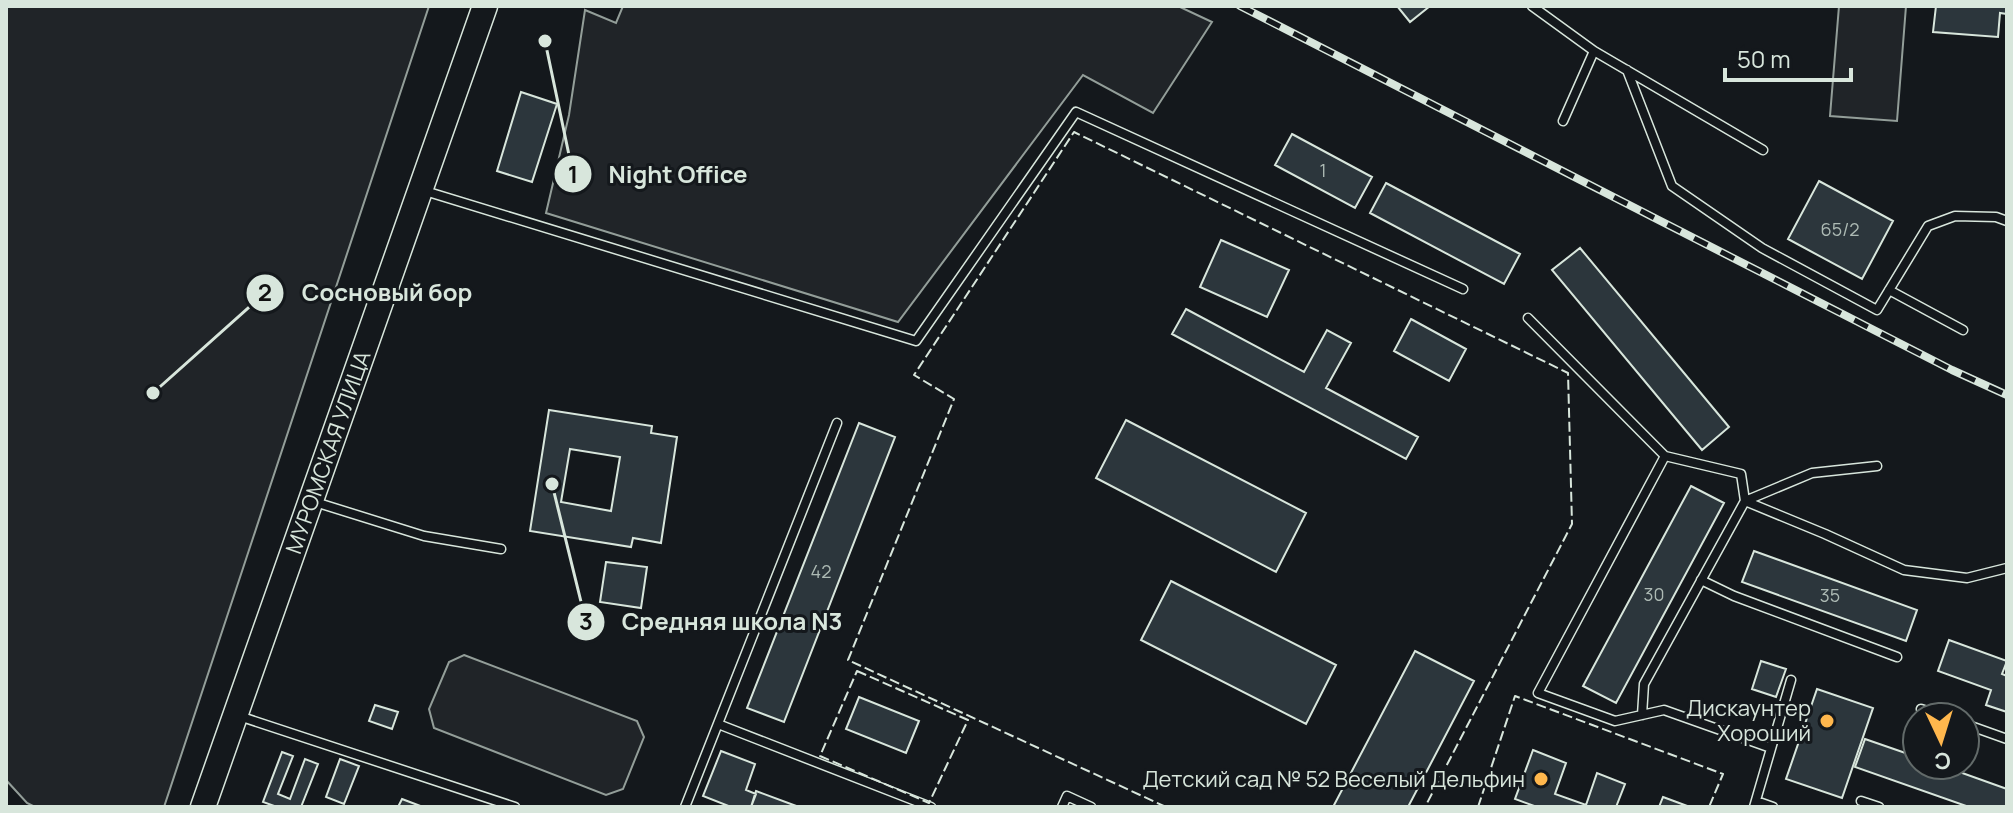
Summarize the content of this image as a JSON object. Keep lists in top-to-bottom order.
{
  "streets": {
    "main road": ["МУРОМСКАЯ УЛИЦА"]
  },
  "places": [
    "Night Office",
    "Сосновый бор",
    "Средняя школа N3",
    "Дискаунтер Хороший",
    "Детский сад № 52 Веселый Дельфин"
  ],
  "house_numbers": [
    "1",
    "65/2",
    "42",
    "30",
    "35"
  ],
  "scale_bar": "50 m",
  "north": "bottom"
}
